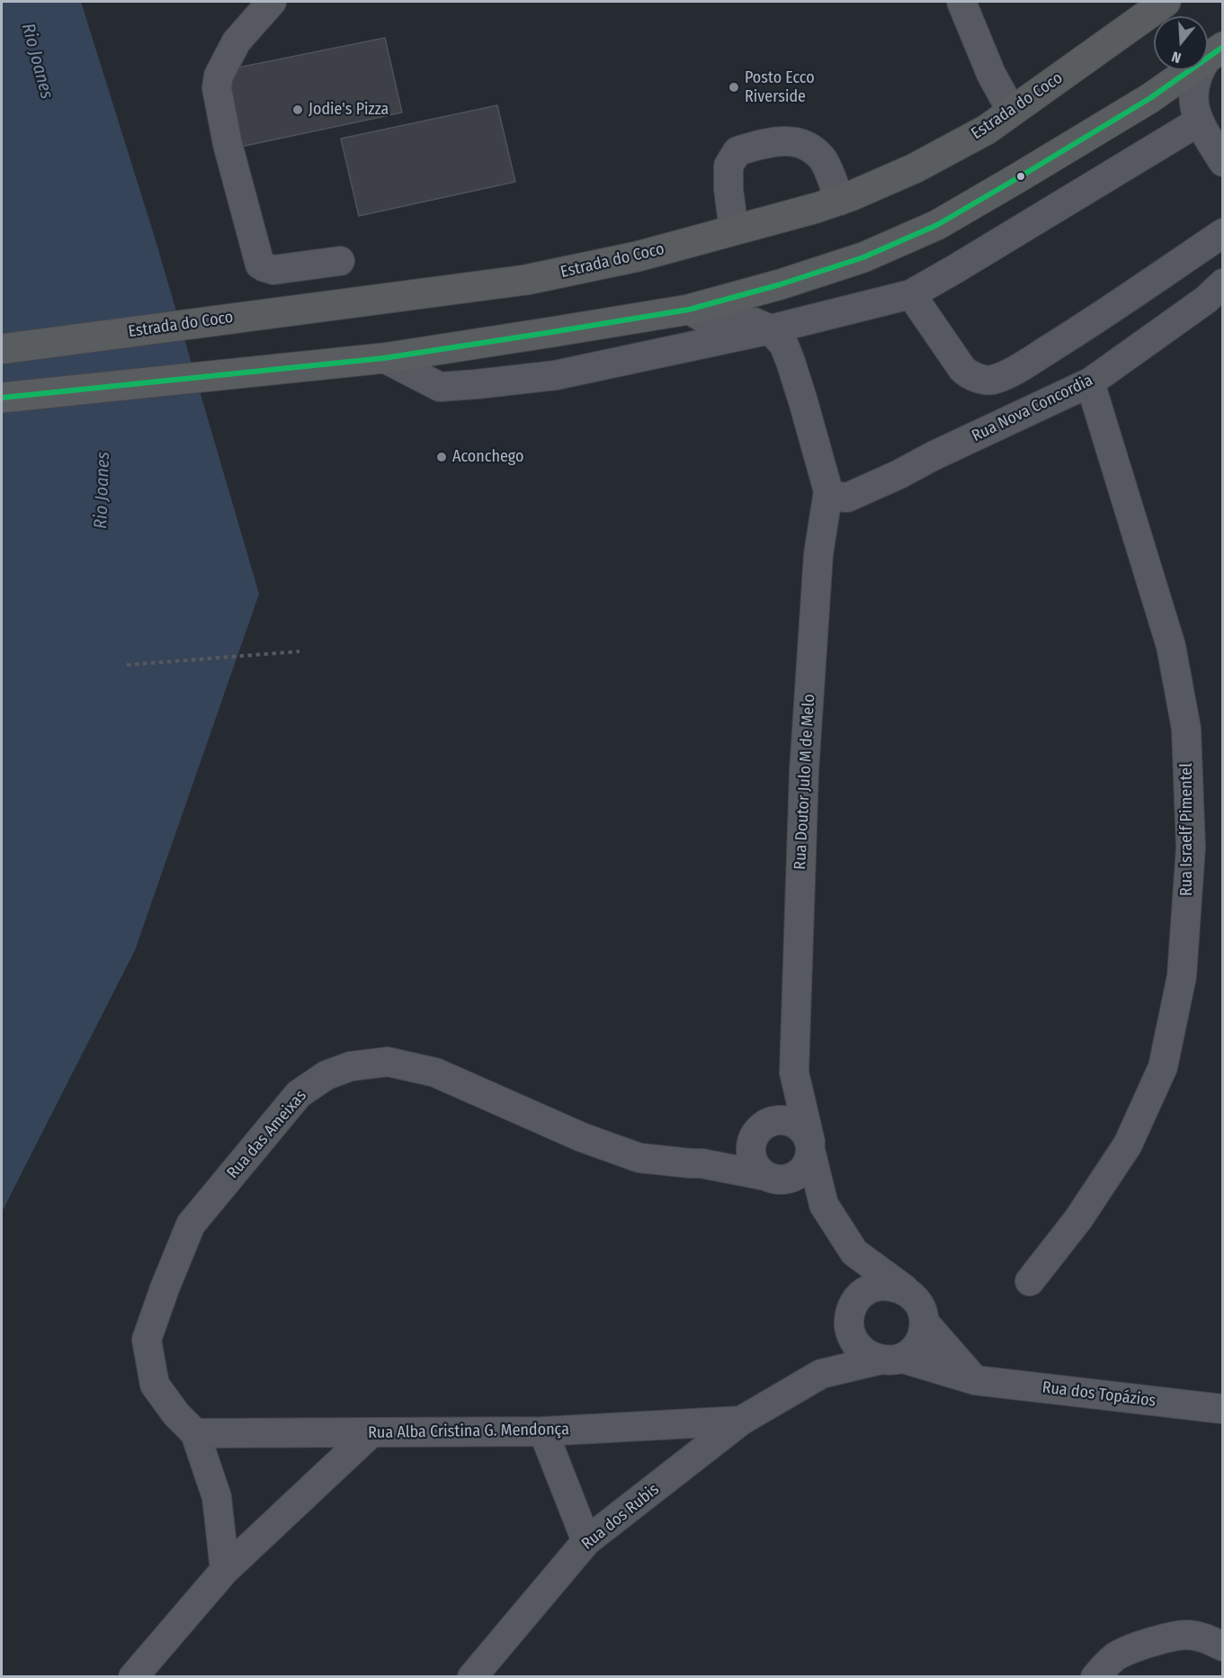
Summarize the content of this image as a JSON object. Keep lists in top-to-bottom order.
{
  "streets": {
    "highway": ["Estrada do Coco"],
    "street": [
      "Rua Nova Concordia",
      "Rua Doutor Julo M de Melo",
      "Rua Israelf Pimentel",
      "Rua das Ameixas",
      "Rua dos Topázios",
      "Rua Alba Cristina G. Mendonça",
      "Rua dos Rubis"
    ]
  },
  "crossings": [
    ["Rua Nova Concordia", "Rua Doutor Julo M de Melo"],
    ["Rua Nova Concordia", "Rua Israelf Pimentel"],
    ["Rua Doutor Julo M de Melo", "Rua das Ameixas"],
    ["Rua das Ameixas", "Rua Alba Cristina G. Mendonça"],
    ["Rua Alba Cristina G. Mendonça", "Rua dos Rubis"]
  ],
  "water": ["Rio Joanes"],
  "places": ["Posto Ecco Riverside", "Jodie's Pizza", "Aconchego"],
  "north": "bottom"
}
